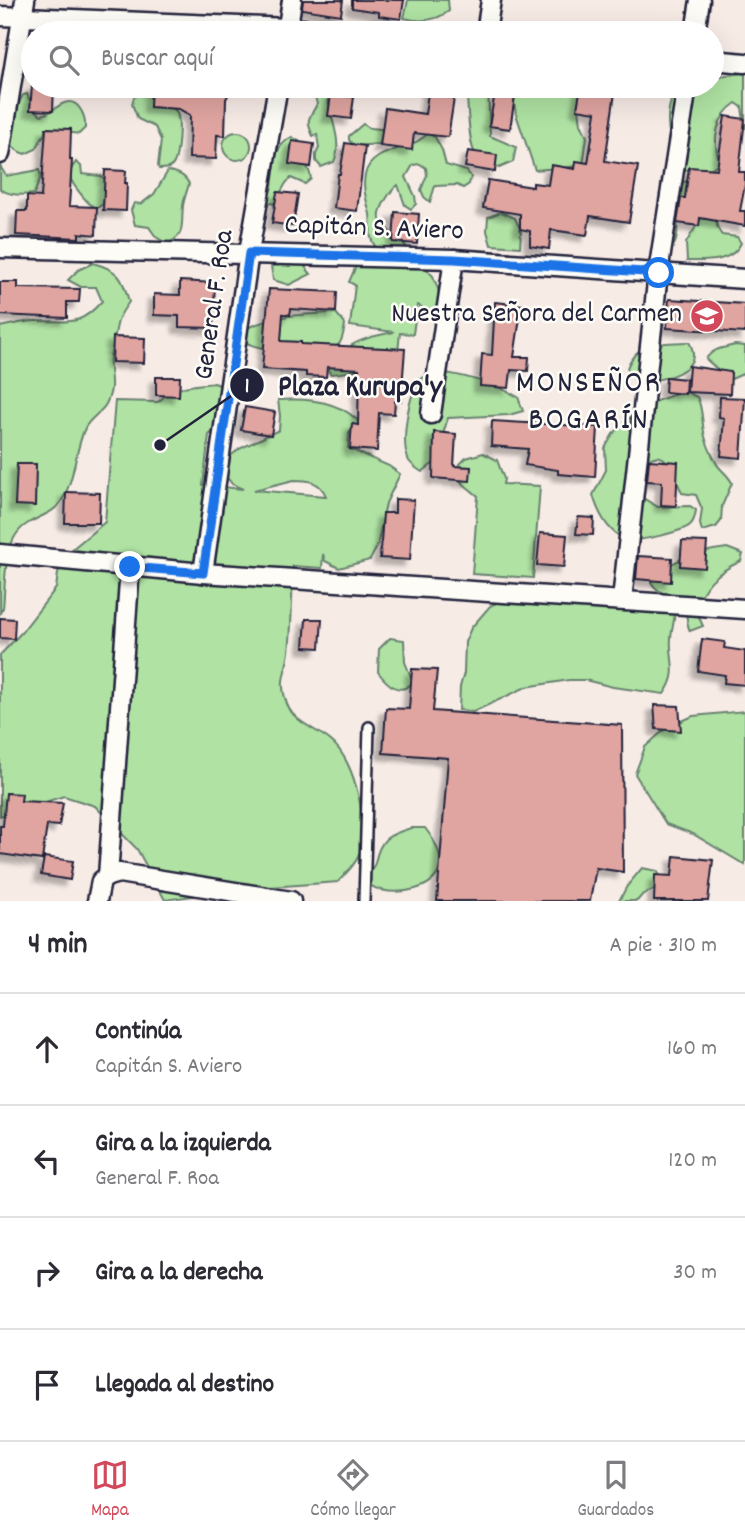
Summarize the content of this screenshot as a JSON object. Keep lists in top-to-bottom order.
{
  "streets": {
    "street": ["Capitán S. Aviero", "General F. Roa"]
  },
  "crossings": [
    ["Capitán S. Aviero", "General F. Roa"]
  ],
  "districts": ["MONSEÑOR BOGARÍN"],
  "places": {
    "school or university": ["Nuestra Señora del Carmen"],
    "other": ["Plaza Kurupa'y"]
  },
  "page": {
    "search": "Buscar aquí",
    "heading": ["4 min", "A pie · 310 m"],
    "list": [
      ["Continúa", "Capitán S. Aviero", "160 m"],
      ["Gira a la izquierda", "General F. Roa", "120 m"],
      ["Gira a la derecha", "30 m"],
      "Llegada al destino"
    ],
    "nav": ["Mapa", "Cómo llegar", "Guardados"]
  }
}
